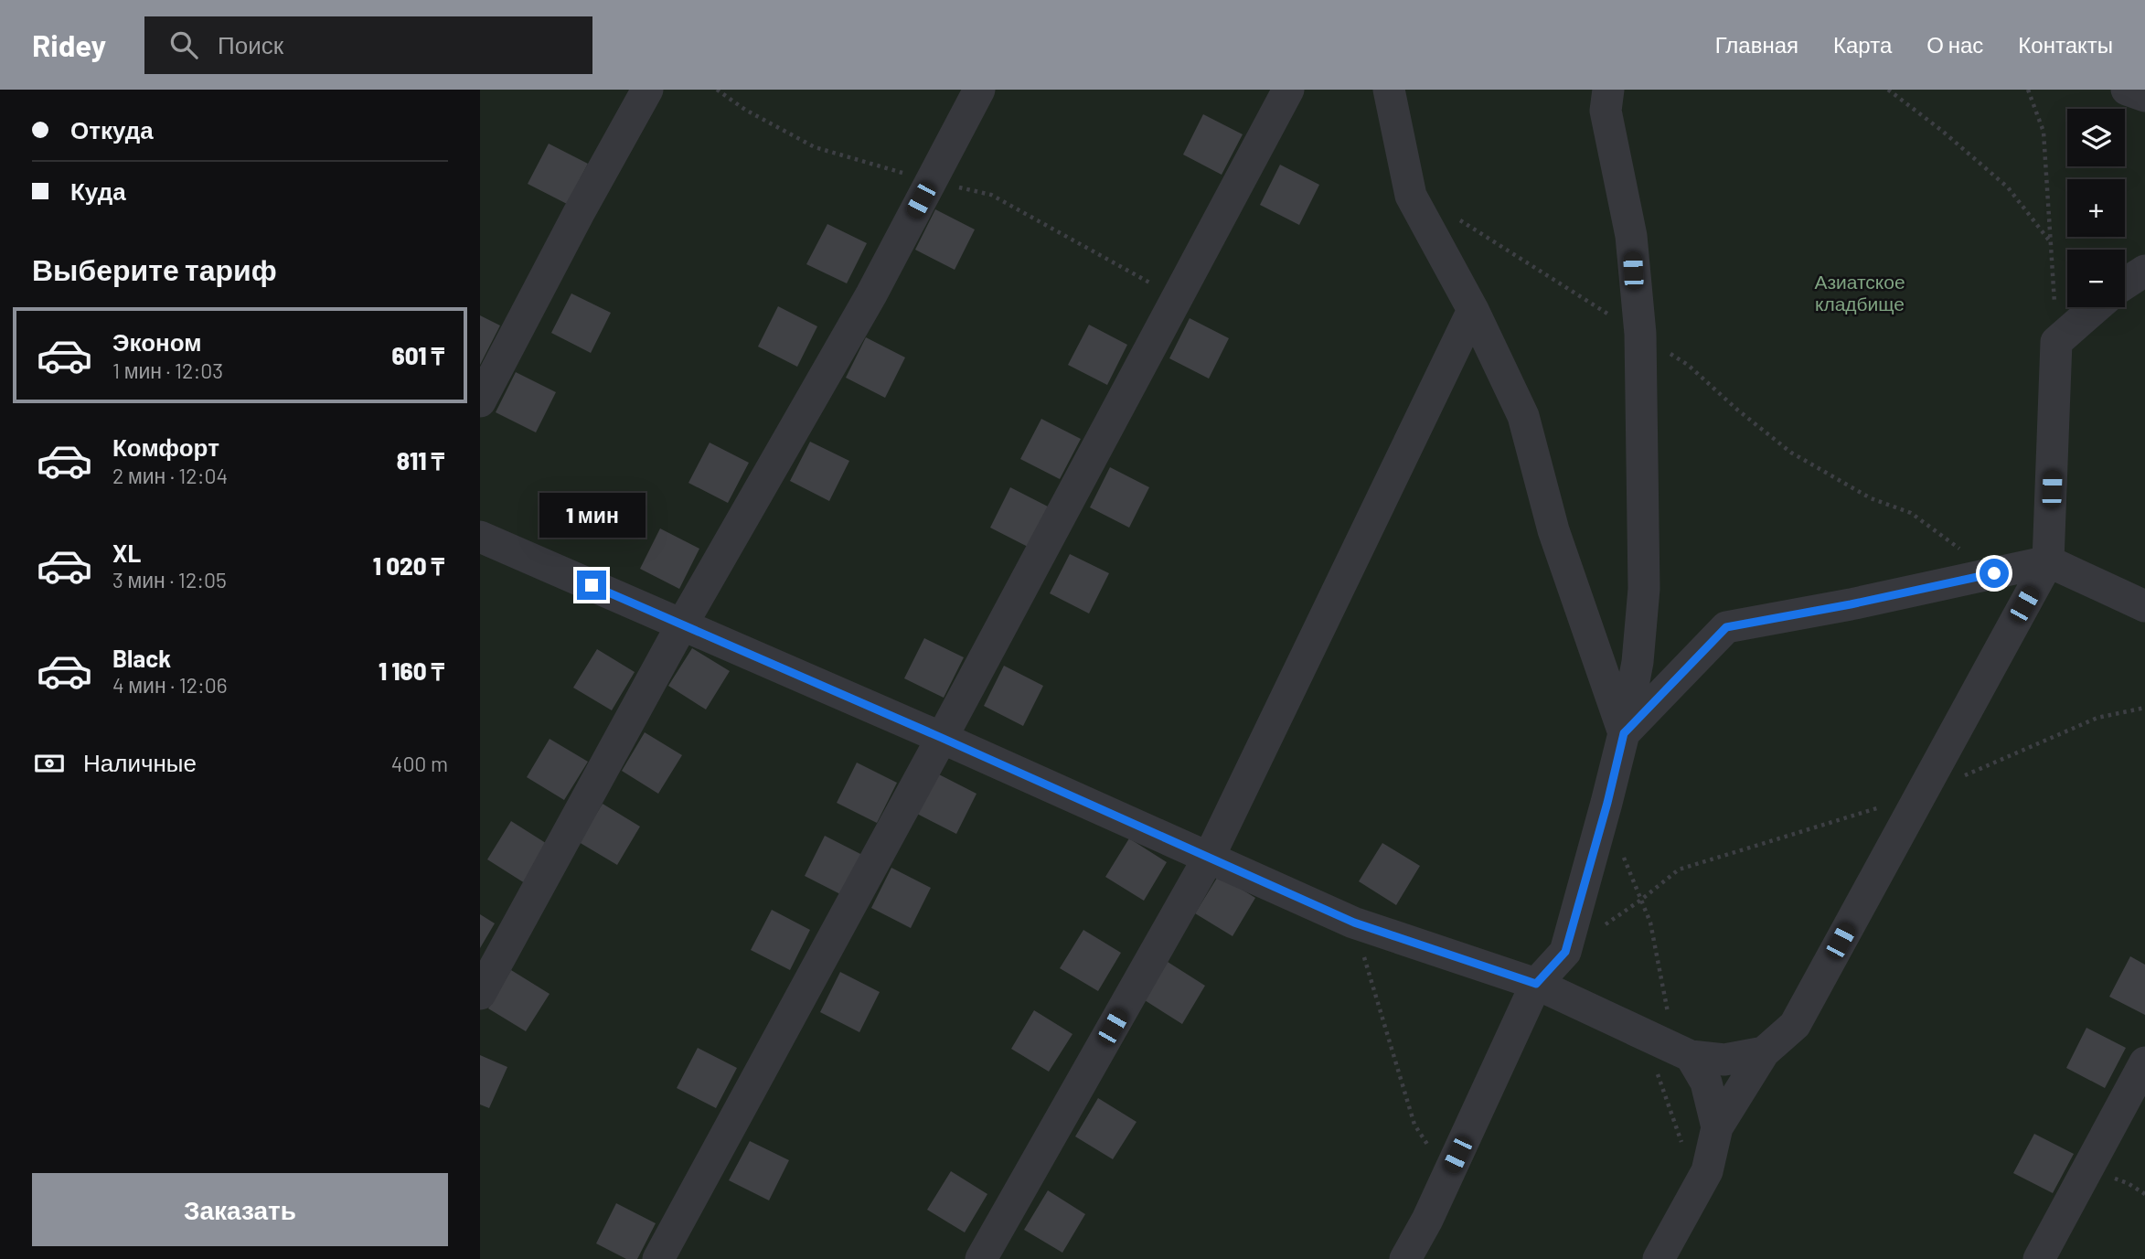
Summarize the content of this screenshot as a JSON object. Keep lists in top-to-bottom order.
{
  "parks": ["Азиатское кладбище"],
  "page": {
    "header": "Ridey",
    "search": "Поиск",
    "nav": [
      "Главная",
      "Карта",
      "О нас",
      "Контакты"
    ],
    "banner": ["Откуда", "Куда"],
    "map_buttons": ["+", "−"],
    "heading": "Выберите тариф",
    "list": [
      {
        "name": "Эконом",
        "note": "1 мин · 12:03",
        "value": "601 ₸"
      },
      {
        "name": "Комфорт",
        "note": "2 мин · 12:04",
        "value": "811 ₸"
      },
      {
        "name": "XL",
        "note": "3 мин · 12:05",
        "value": "1 020 ₸"
      },
      {
        "name": "Black",
        "note": "4 мин · 12:06",
        "value": "1 160 ₸"
      }
    ],
    "bubble": "1 мин",
    "pay": ["Наличные", "400 m"],
    "buttons": "Заказать"
  }
}
